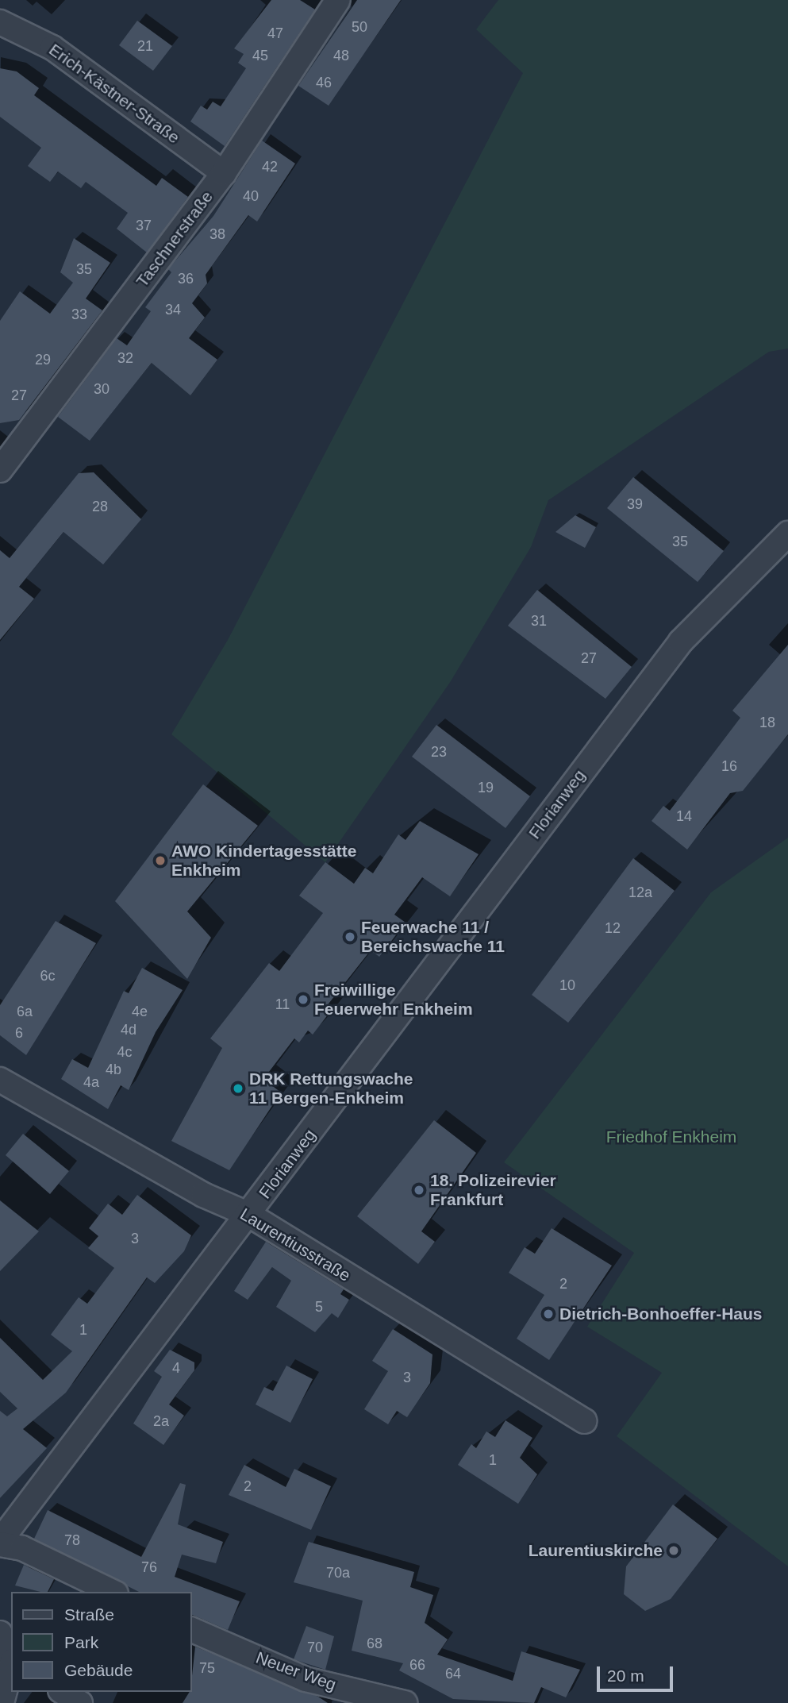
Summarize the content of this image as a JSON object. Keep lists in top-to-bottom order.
{
  "streets": {
    "street": [
      "Erich-Kästner-Straße",
      "Taschnerstraße",
      "Florianweg",
      "Laurentiusstraße",
      "Neuer Weg"
    ]
  },
  "crossings": [
    ["Erich-Kästner-Straße", "Taschnerstraße"],
    ["Florianweg", "Laurentiusstraße"]
  ],
  "parks": ["Friedhof Enkheim"],
  "places": [
    "AWO Kindertagesstätte Enkheim",
    "Feuerwache 11 / Bereichswache 11",
    "Freiwillige Feuerwehr Enkheim",
    "DRK Rettungswache 11 Bergen-Enkheim",
    "18. Polizeirevier Frankfurt",
    "Dietrich-Bonhoeffer-Haus",
    "Laurentiuskirche"
  ],
  "house_numbers": [
    "50",
    "47",
    "21",
    "45",
    "48",
    "46",
    "42",
    "40",
    "37",
    "38",
    "35",
    "36",
    "34",
    "33",
    "32",
    "29",
    "30",
    "27",
    "39",
    "28",
    "35",
    "31",
    "27",
    "18",
    "23",
    "16",
    "19",
    "14",
    "12a",
    "12",
    "6c",
    "10",
    "11",
    "6a",
    "4e",
    "4d",
    "6",
    "4c",
    "4b",
    "4a",
    "3",
    "2",
    "5",
    "1",
    "4",
    "3",
    "2a",
    "1",
    "2",
    "78",
    "76",
    "70a",
    "68",
    "70",
    "66",
    "75",
    "64"
  ],
  "legend": ["Straße", "Park", "Gebäude"],
  "scale_bar": "20 m"
}
